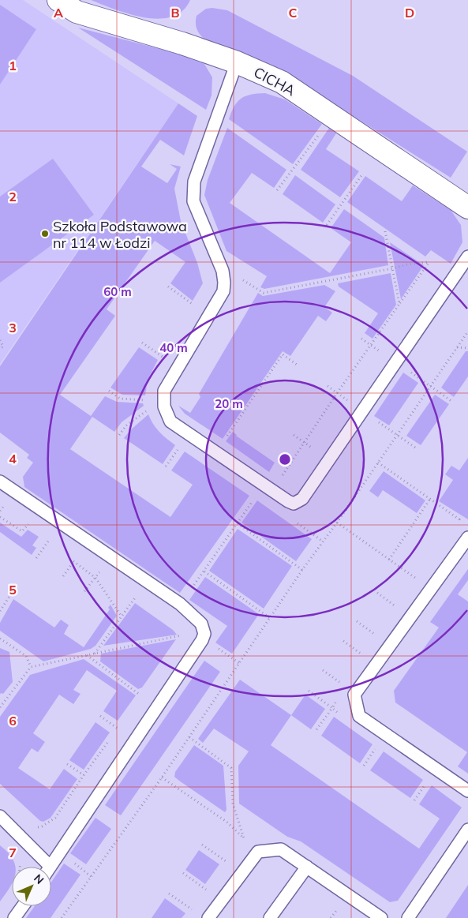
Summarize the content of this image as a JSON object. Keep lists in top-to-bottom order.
{
  "streets": {
    "street": ["CICHA"]
  },
  "places": ["Szkoła Podstawowa nr 114 w Łodzi"],
  "north": "top right",
  "grid": {
    "columns": [
      "A",
      "B",
      "C",
      "D"
    ],
    "rows": [
      "1",
      "2",
      "3",
      "4",
      "5",
      "6",
      "7"
    ]
  },
  "rings": ["60 m", "40 m", "20 m"]
}
